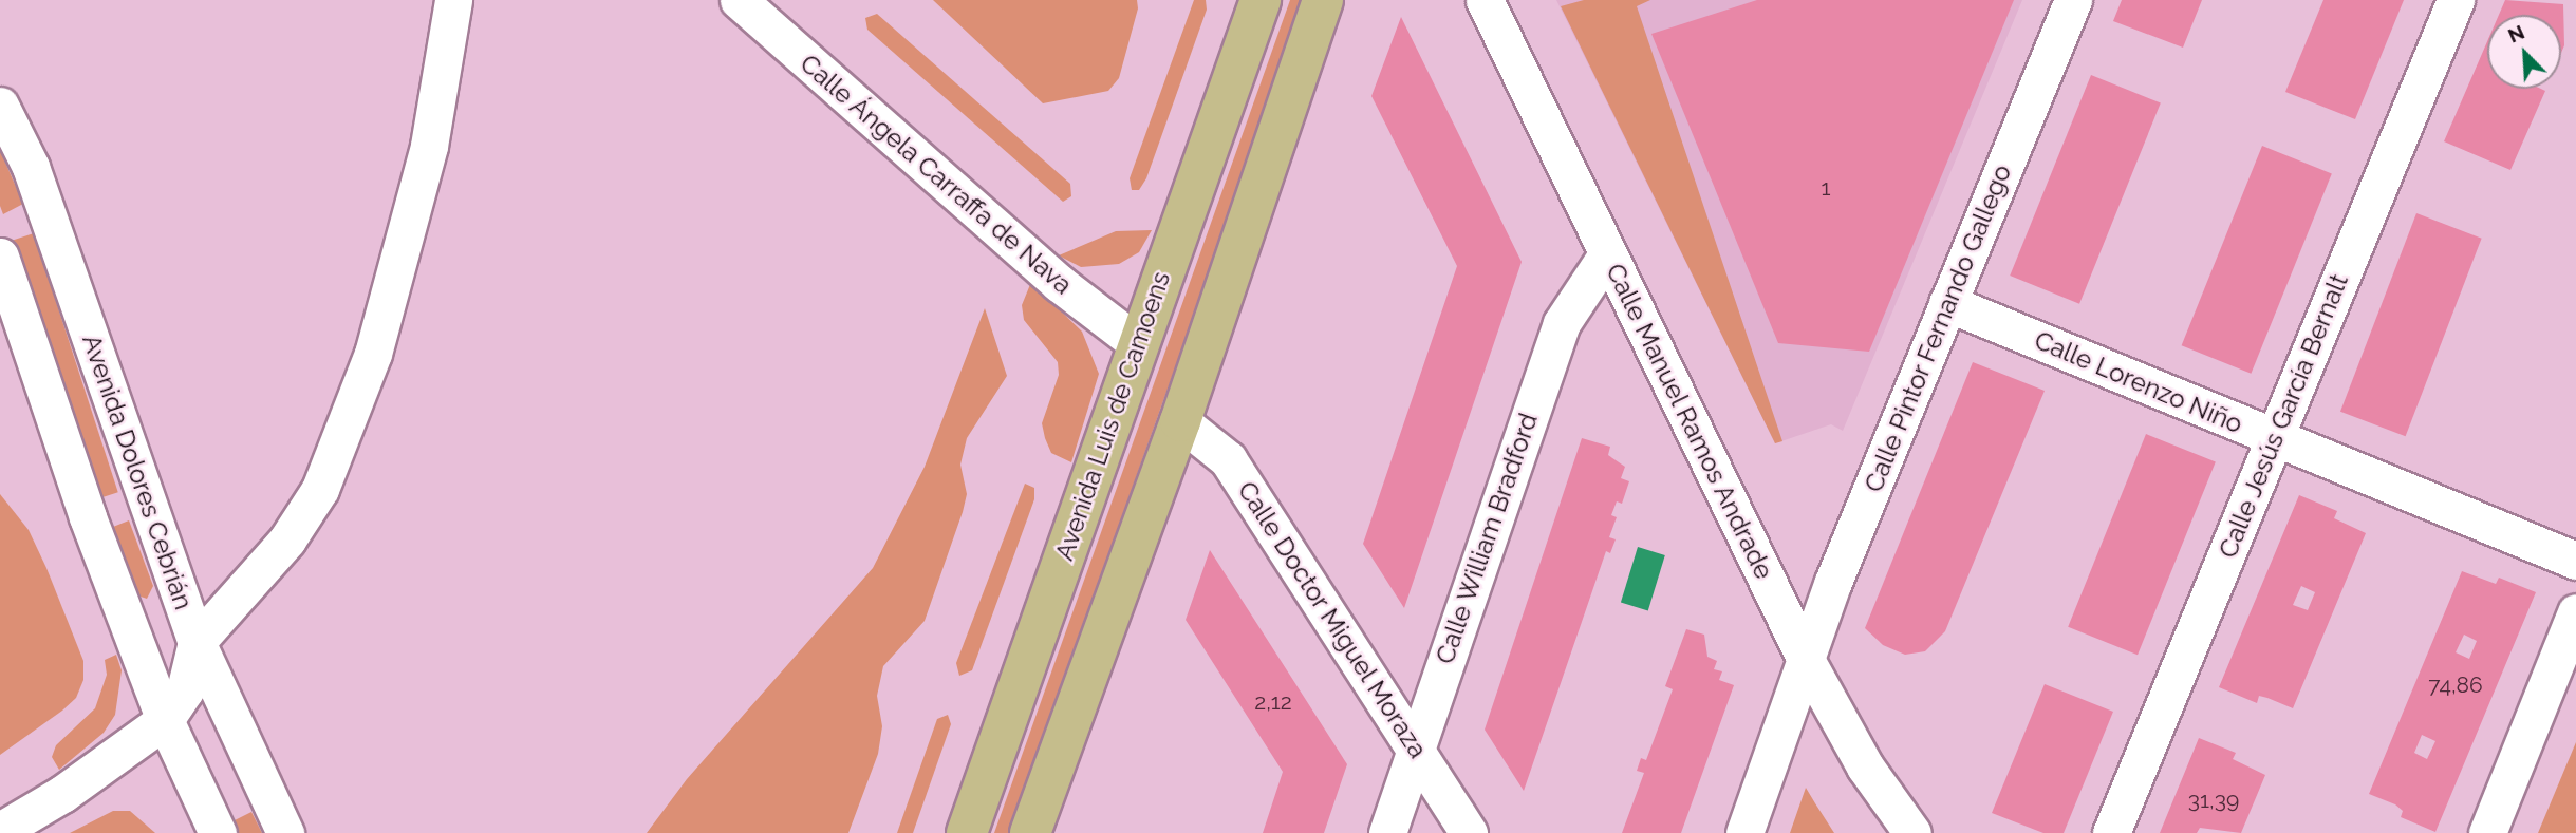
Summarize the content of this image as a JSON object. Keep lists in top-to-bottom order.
{
  "streets": {
    "main road": ["Avenida Luis de Camoens"],
    "street": [
      "Calle Ángela Carraffa de Nava",
      "Calle Pintor Fernando Gallego",
      "Calle Lorenzo Niño",
      "Calle Jesús García Bernalt",
      "Calle Manuel Ramos Andrade",
      "Avenida Dolores Cebrián",
      "Calle William Bradford",
      "Calle Doctor Miguel Moraza"
    ]
  },
  "crossings": [
    ["Calle Ángela Carraffa de Nava", "Avenida Luis de Camoens"],
    ["Calle Pintor Fernando Gallego", "Calle Lorenzo Niño"],
    ["Calle Pintor Fernando Gallego", "Calle Manuel Ramos Andrade"],
    ["Calle Lorenzo Niño", "Calle Jesús García Bernalt"],
    ["Calle Manuel Ramos Andrade", "Calle William Bradford"],
    ["Calle William Bradford", "Calle Doctor Miguel Moraza"]
  ],
  "house_numbers": [
    "1",
    "74,86",
    "2,12",
    "31,39"
  ],
  "north": "top left"
}
